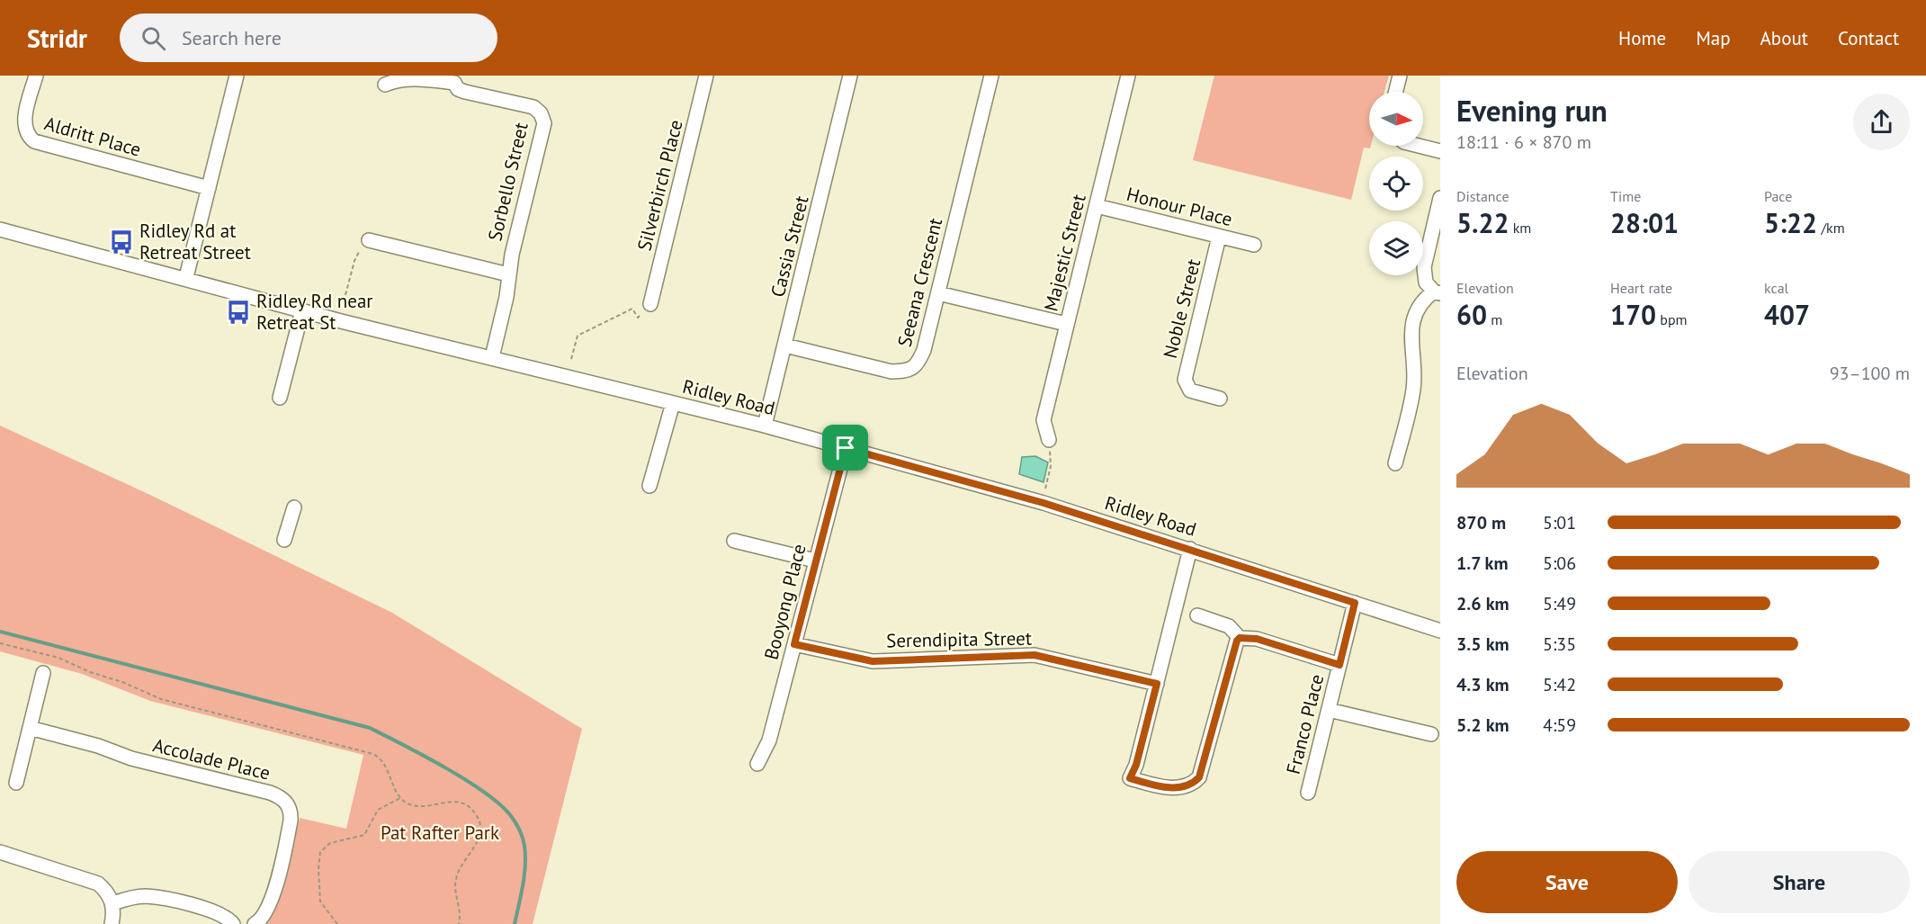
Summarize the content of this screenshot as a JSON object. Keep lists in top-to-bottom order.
{
  "streets": {
    "street": [
      "Aldritt Place",
      "Sorbello Street",
      "Silverbirch Place",
      "Honour Place",
      "Cassia Street",
      "Majestic Street",
      "Seeana Crescent",
      "Noble Street",
      "Ridley Road",
      "Booyong Place",
      "Serendipita Street",
      "Franco Place",
      "Accolade Place"
    ]
  },
  "crossings": [
    ["Sorbello Street", "Ridley Road"],
    ["Honour Place", "Majestic Street"],
    ["Honour Place", "Noble Street"],
    ["Cassia Street", "Seeana Crescent"],
    ["Cassia Street", "Ridley Road"],
    ["Ridley Road", "Booyong Place"],
    ["Ridley Road", "Franco Place"],
    ["Booyong Place", "Serendipita Street"]
  ],
  "parks": ["Pat Rafter Park"],
  "places": {
    "bus stop": ["Ridley Rd at Retreat Street", "Ridley Rd near Retreat St"]
  },
  "north": "right",
  "page": {
    "header": "Stridr",
    "search": "Search here",
    "nav": [
      "Home",
      "Map",
      "About",
      "Contact"
    ],
    "heading": ["Evening run", "18:11 · 6 × 870 m"],
    "stats": [
      ["Distance", "5.22 km"],
      ["Time", "28:01"],
      ["Pace", "5:22 /km"],
      ["Elevation", "60 m"],
      ["Heart rate", "170 bpm"],
      ["kcal", "407"]
    ],
    "chart": ["Elevation", "93–100 m"],
    "list": [
      {
        "name": "870 m",
        "note": "5:01"
      },
      {
        "name": "1.7 km",
        "note": "5:06"
      },
      {
        "name": "2.6 km",
        "note": "5:49"
      },
      {
        "name": "3.5 km",
        "note": "5:35"
      },
      {
        "name": "4.3 km",
        "note": "5:42"
      },
      {
        "name": "5.2 km",
        "note": "4:59"
      }
    ],
    "buttons": ["Save", "Share"]
  }
}
